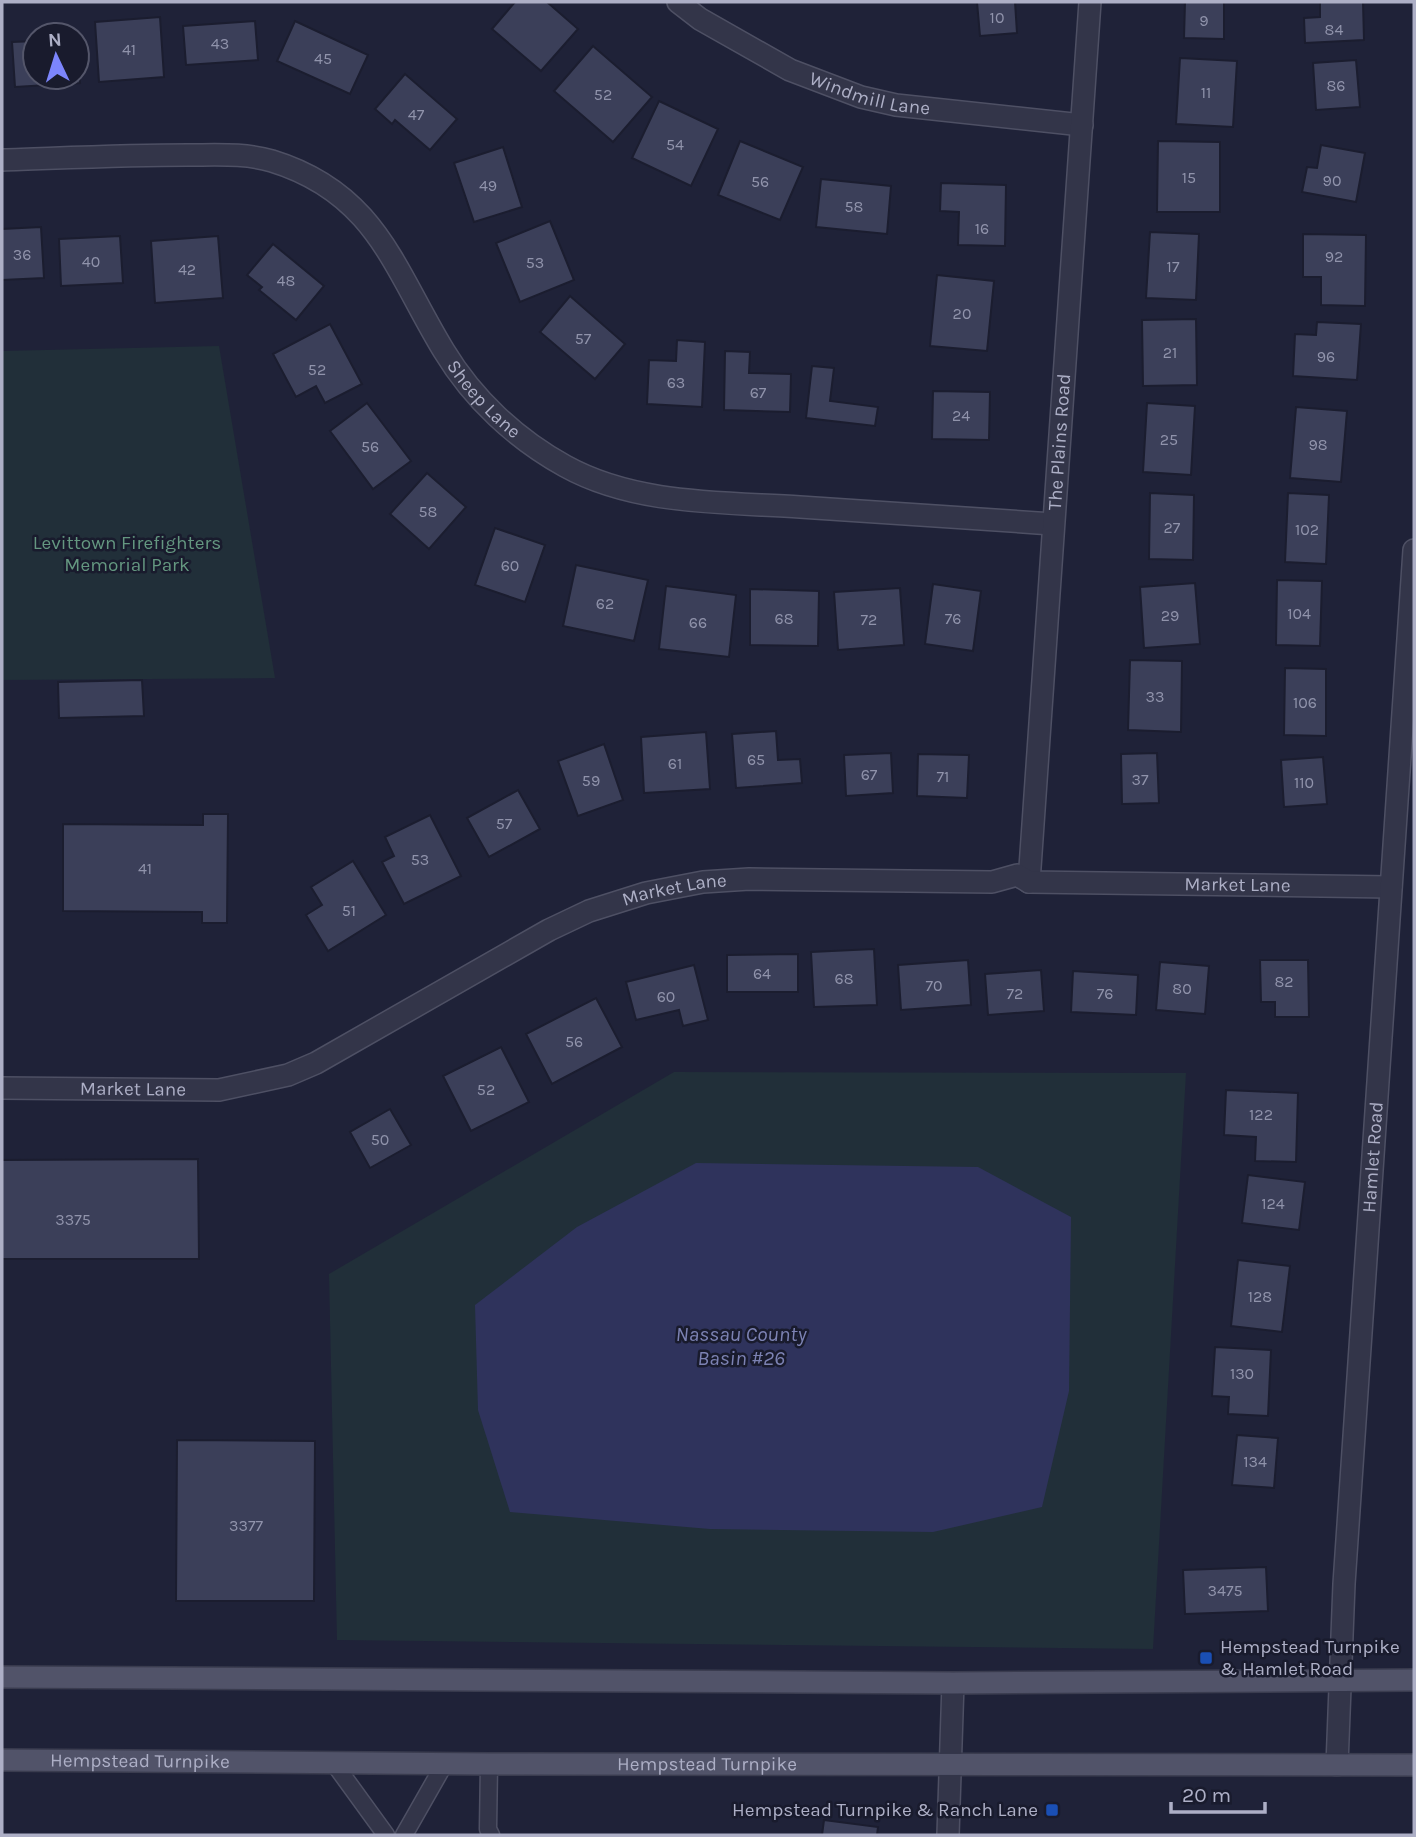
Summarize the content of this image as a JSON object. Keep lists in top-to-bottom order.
{
  "streets": {
    "main road": ["Hempstead Turnpike"],
    "street": [
      "Windmill Lane",
      "Sheep Lane",
      "The Plains Road",
      "Market Lane",
      "Hamlet Road"
    ]
  },
  "crossings": [
    ["Windmill Lane", "The Plains Road"],
    ["Sheep Lane", "The Plains Road"],
    ["The Plains Road", "Market Lane"],
    ["Market Lane", "Hamlet Road"],
    ["Hamlet Road", "Hempstead Turnpike"]
  ],
  "water": ["Nassau County Basin #26"],
  "parks": ["Levittown Firefighters Memorial Park"],
  "places": {
    "transit": ["Hempstead Turnpike & Hamlet Road", "Hempstead Turnpike & Ranch Lane"]
  },
  "house_numbers": [
    "10",
    "9",
    "84",
    "43",
    "41",
    "45",
    "86",
    "11",
    "52",
    "47",
    "54",
    "15",
    "90",
    "56",
    "49",
    "58",
    "16",
    "36",
    "92",
    "40",
    "53",
    "17",
    "42",
    "48",
    "20",
    "57",
    "21",
    "96",
    "52",
    "63",
    "67",
    "24",
    "25",
    "98",
    "56",
    "58",
    "27",
    "102",
    "60",
    "62",
    "104",
    "29",
    "68",
    "76",
    "72",
    "66",
    "33",
    "106",
    "65",
    "61",
    "67",
    "71",
    "37",
    "59",
    "110",
    "57",
    "53",
    "41",
    "51",
    "64",
    "68",
    "82",
    "70",
    "80",
    "72",
    "76",
    "60",
    "56",
    "52",
    "122",
    "50",
    "124",
    "3375",
    "128",
    "130",
    "134",
    "3377",
    "3475"
  ],
  "scale_bar": "20 m",
  "north": "top"
}
